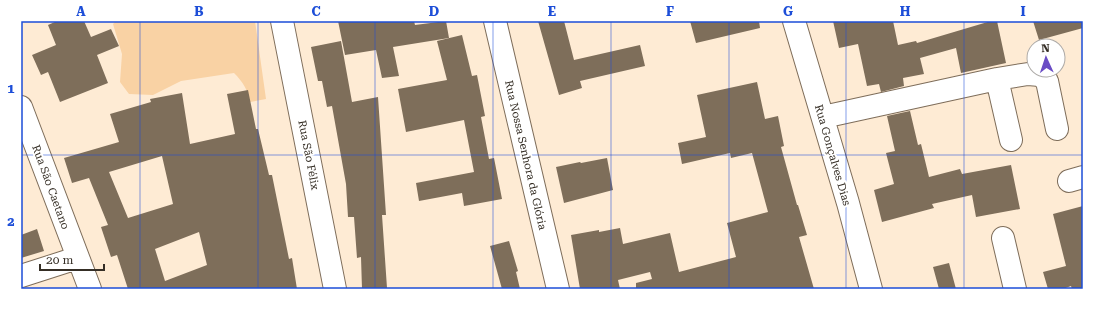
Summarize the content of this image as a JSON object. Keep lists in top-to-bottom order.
{
  "streets": {
    "street": [
      "Rua São Félix",
      "Rua Nossa Senhora da Glória",
      "Rua Gonçalves Dias",
      "Rua São Caetano"
    ]
  },
  "scale_bar": "20 m",
  "north": "top",
  "grid": {
    "columns": [
      "A",
      "B",
      "C",
      "D",
      "E",
      "F",
      "G",
      "H",
      "I"
    ],
    "rows": ["1", "2"]
  }
}
